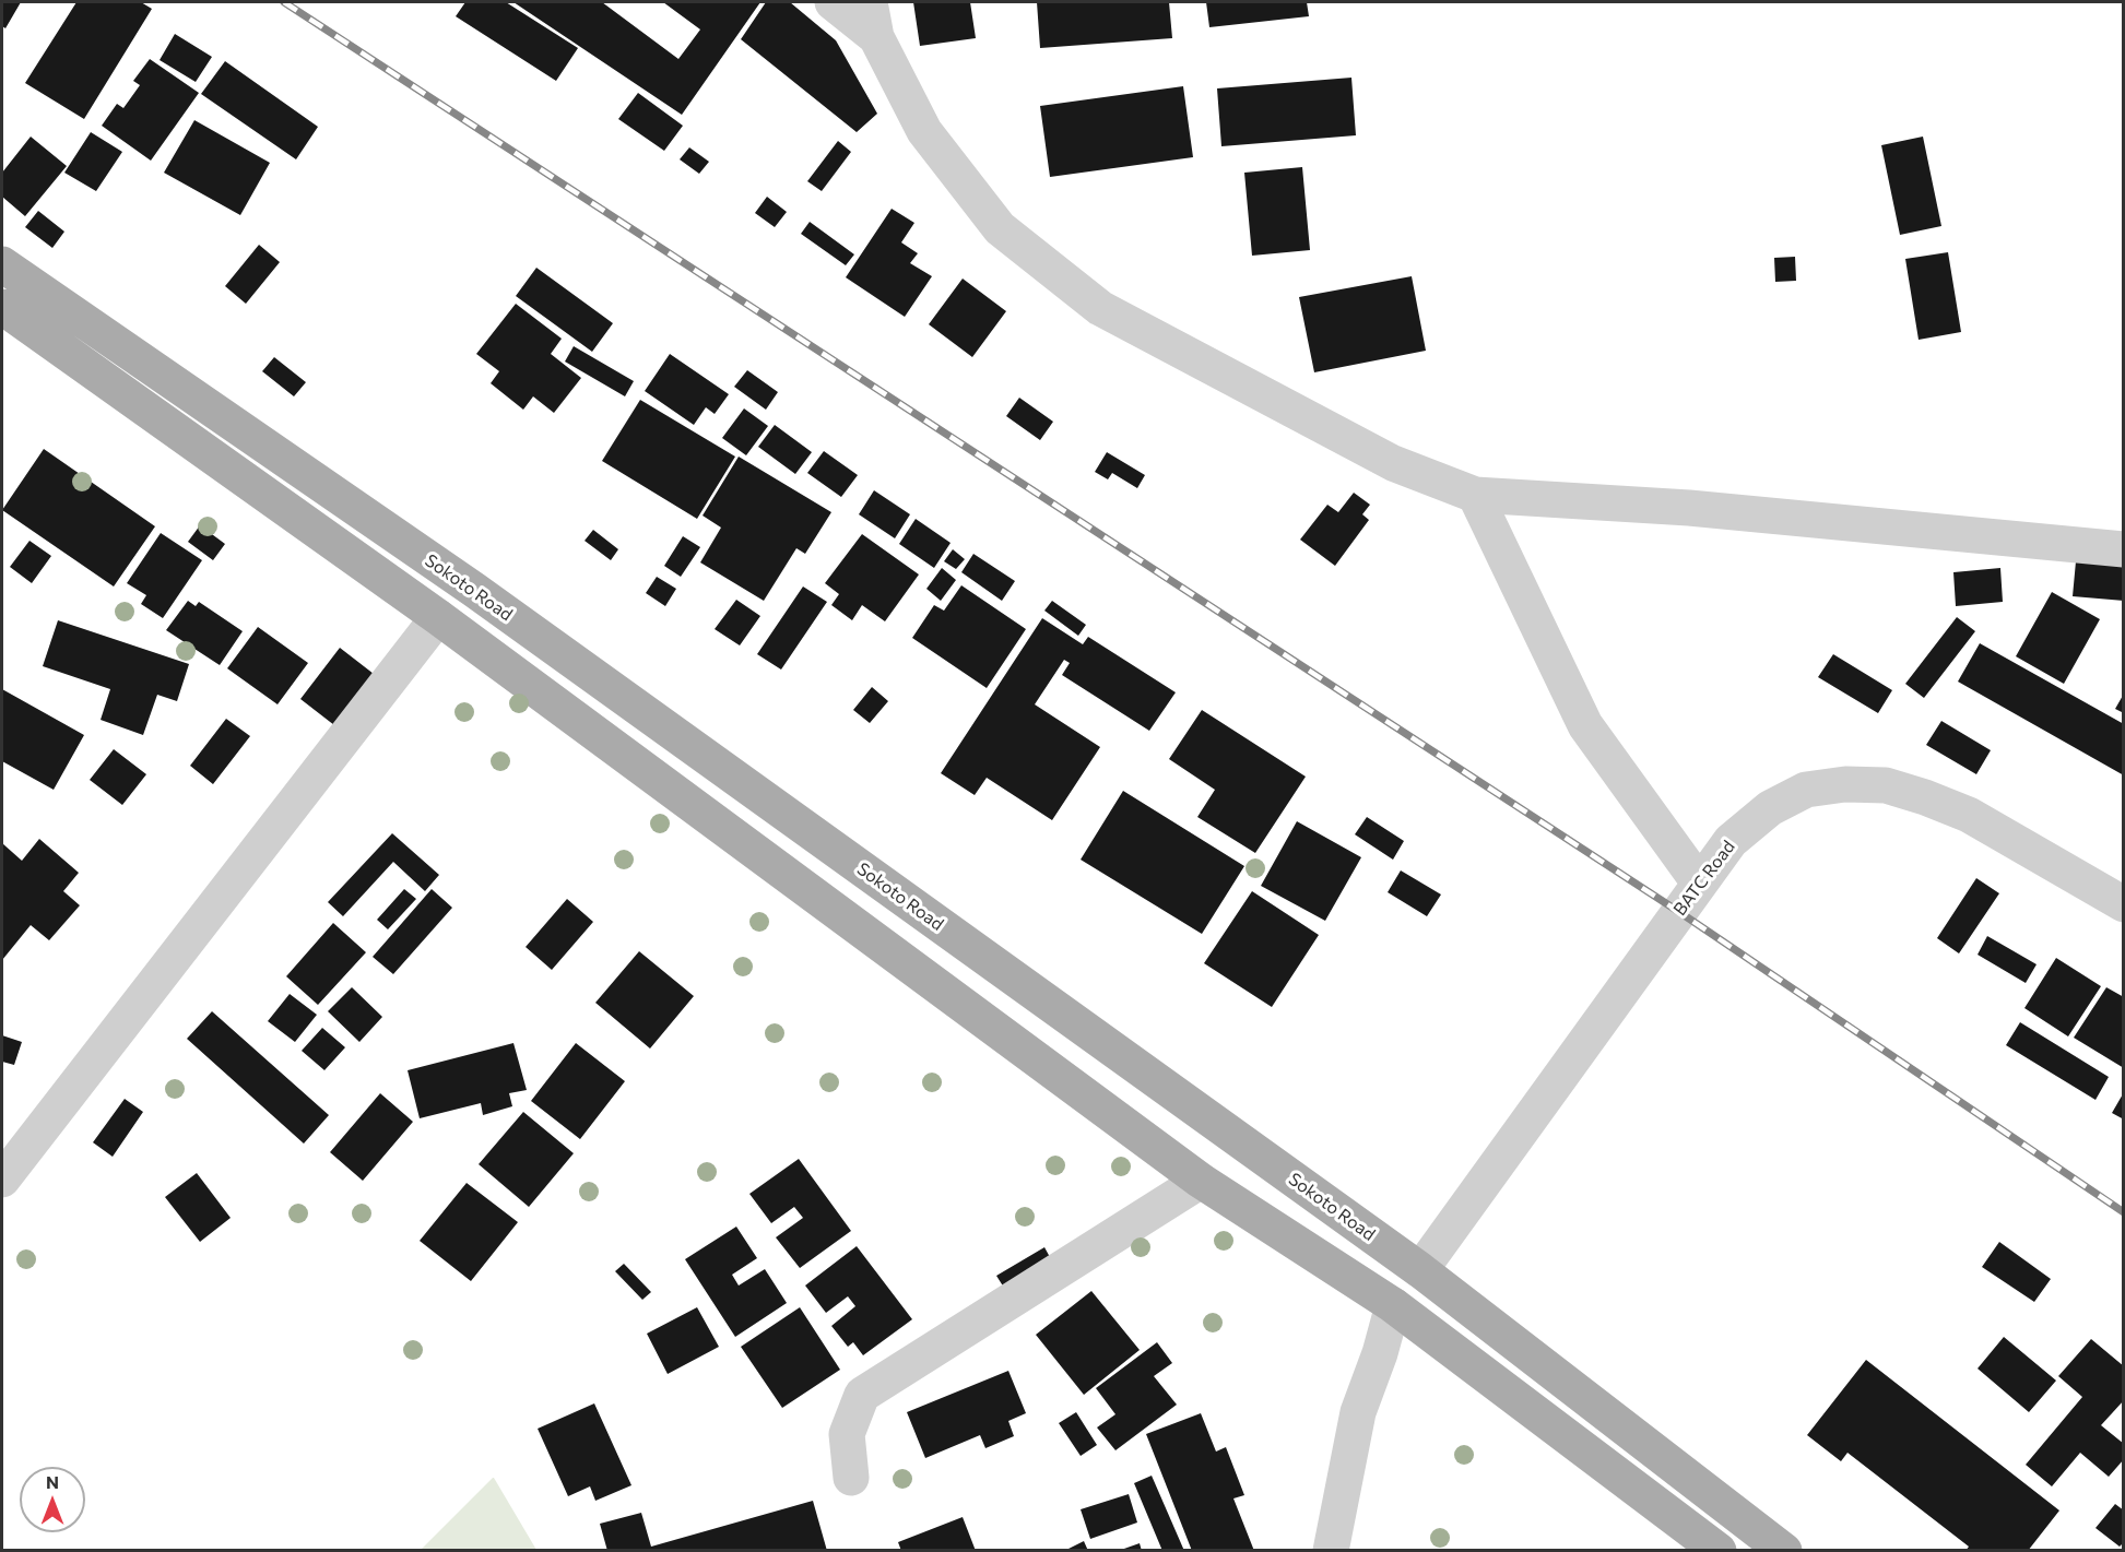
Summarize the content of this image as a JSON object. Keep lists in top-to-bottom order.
{
  "streets": {
    "main road": ["Sokoto Road"],
    "street": ["BATC Road"]
  },
  "crossings": [
    ["Sokoto Road", "BATC Road"]
  ],
  "north": "top"
}
